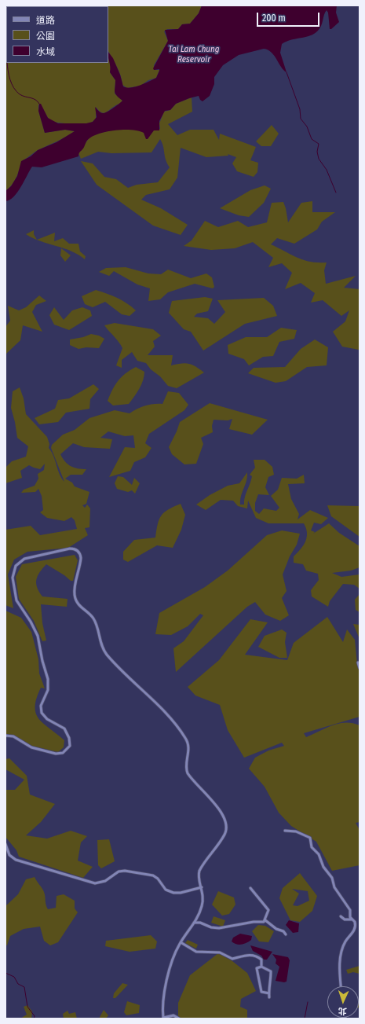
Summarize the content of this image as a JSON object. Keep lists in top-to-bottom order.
{
  "water": ["Tai Lam Chung Reservoir"],
  "legend": ["道路", "公園", "水域"],
  "scale_bar": "200 m",
  "north": "bottom"
}
